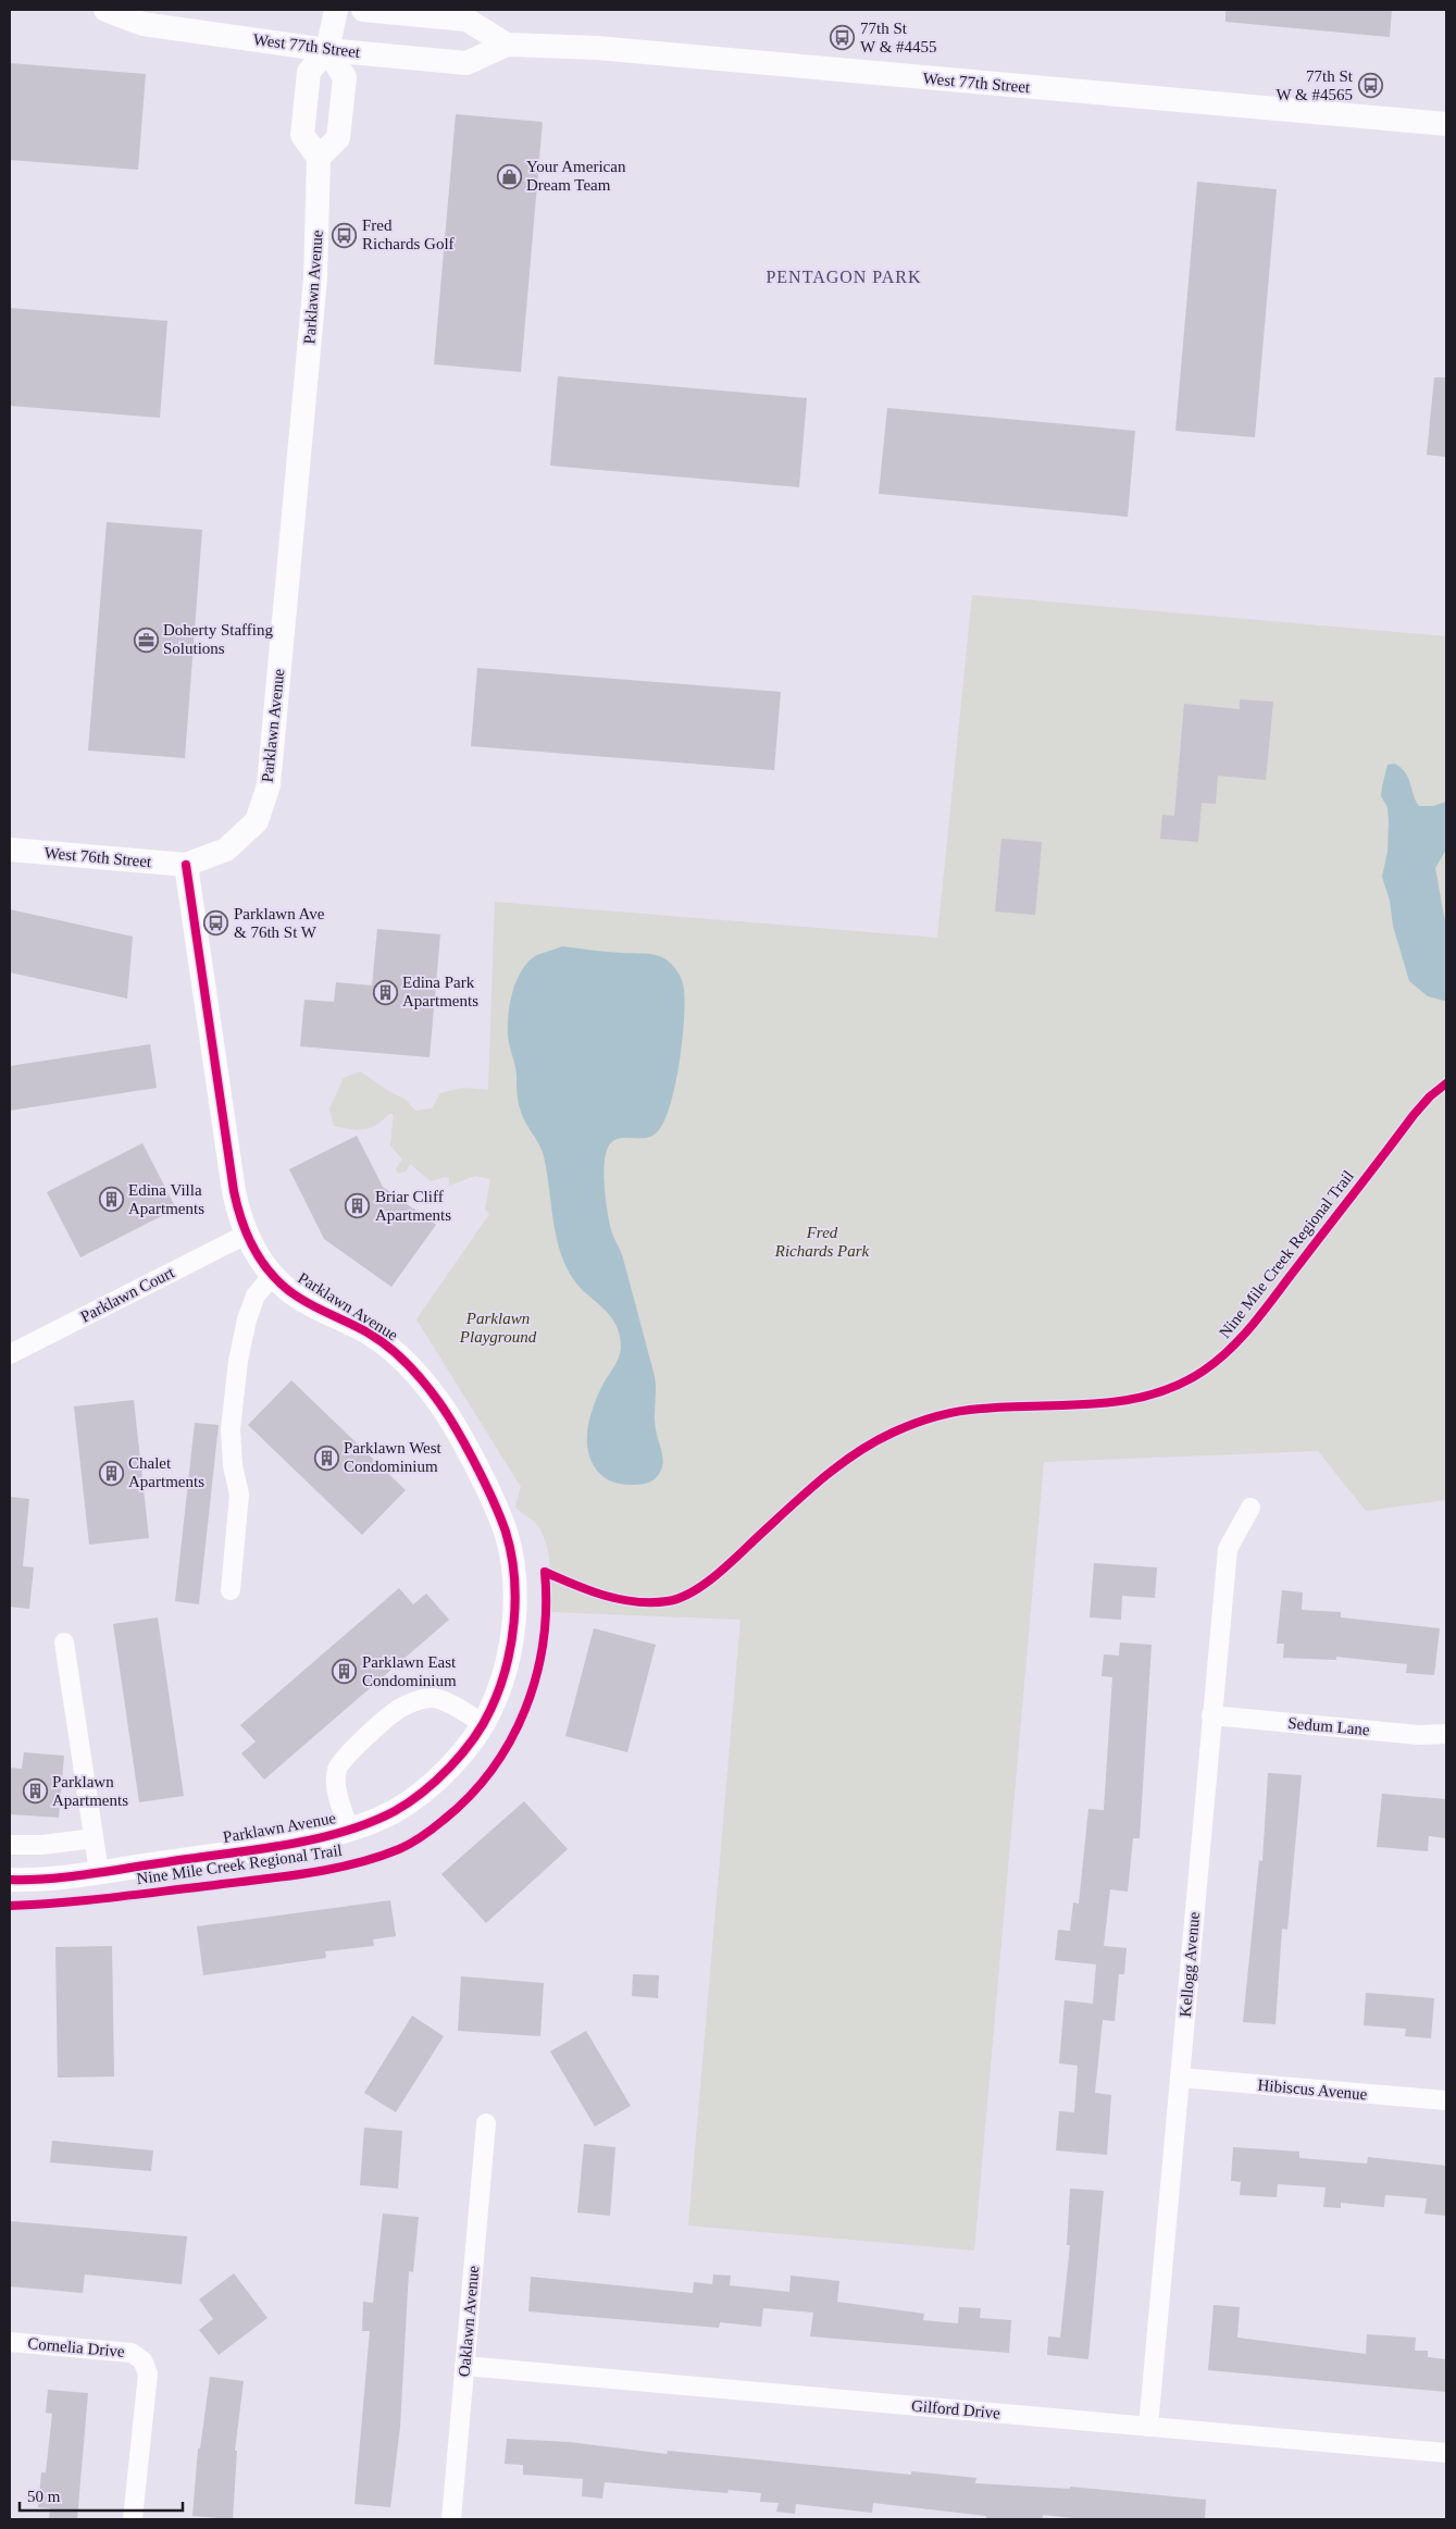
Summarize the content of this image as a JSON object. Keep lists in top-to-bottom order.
{
  "streets": {
    "street": [
      "West 77th Street",
      "Parklawn Avenue",
      "West 76th Street",
      "Parklawn Court",
      "Sedum Lane",
      "Kellogg Avenue",
      "Hibiscus Avenue",
      "Oaklawn Avenue",
      "Cornelia Drive",
      "Gilford Drive"
    ],
    "cycle path": ["Nine Mile Creek Regional Trail"]
  },
  "crossings": [
    ["Parklawn Avenue", "West 76th Street"],
    ["Parklawn Avenue", "Parklawn Court"],
    ["Sedum Lane", "Kellogg Avenue"],
    ["Kellogg Avenue", "Hibiscus Avenue"],
    ["Kellogg Avenue", "Gilford Drive"],
    ["Oaklawn Avenue", "Gilford Drive"]
  ],
  "districts": ["PENTAGON PARK"],
  "parks": ["Fred Richards Park", "Parklawn Playground"],
  "places": {
    "bus stop": [
      "77th St W & #4455",
      "77th St W & #4565",
      "Fred Richards Golf",
      "Parklawn Ave & 76th St W"
    ],
    "shop": ["Your American Dream Team"],
    "office": ["Doherty Staffing Solutions"],
    "building": [
      "Edina Park Apartments",
      "Edina Villa Apartments",
      "Briar Cliff Apartments",
      "Parklawn West Condominium",
      "Chalet Apartments",
      "Parklawn East Condominium",
      "Parklawn Apartments"
    ]
  },
  "scale_bar": "50 m"
}
